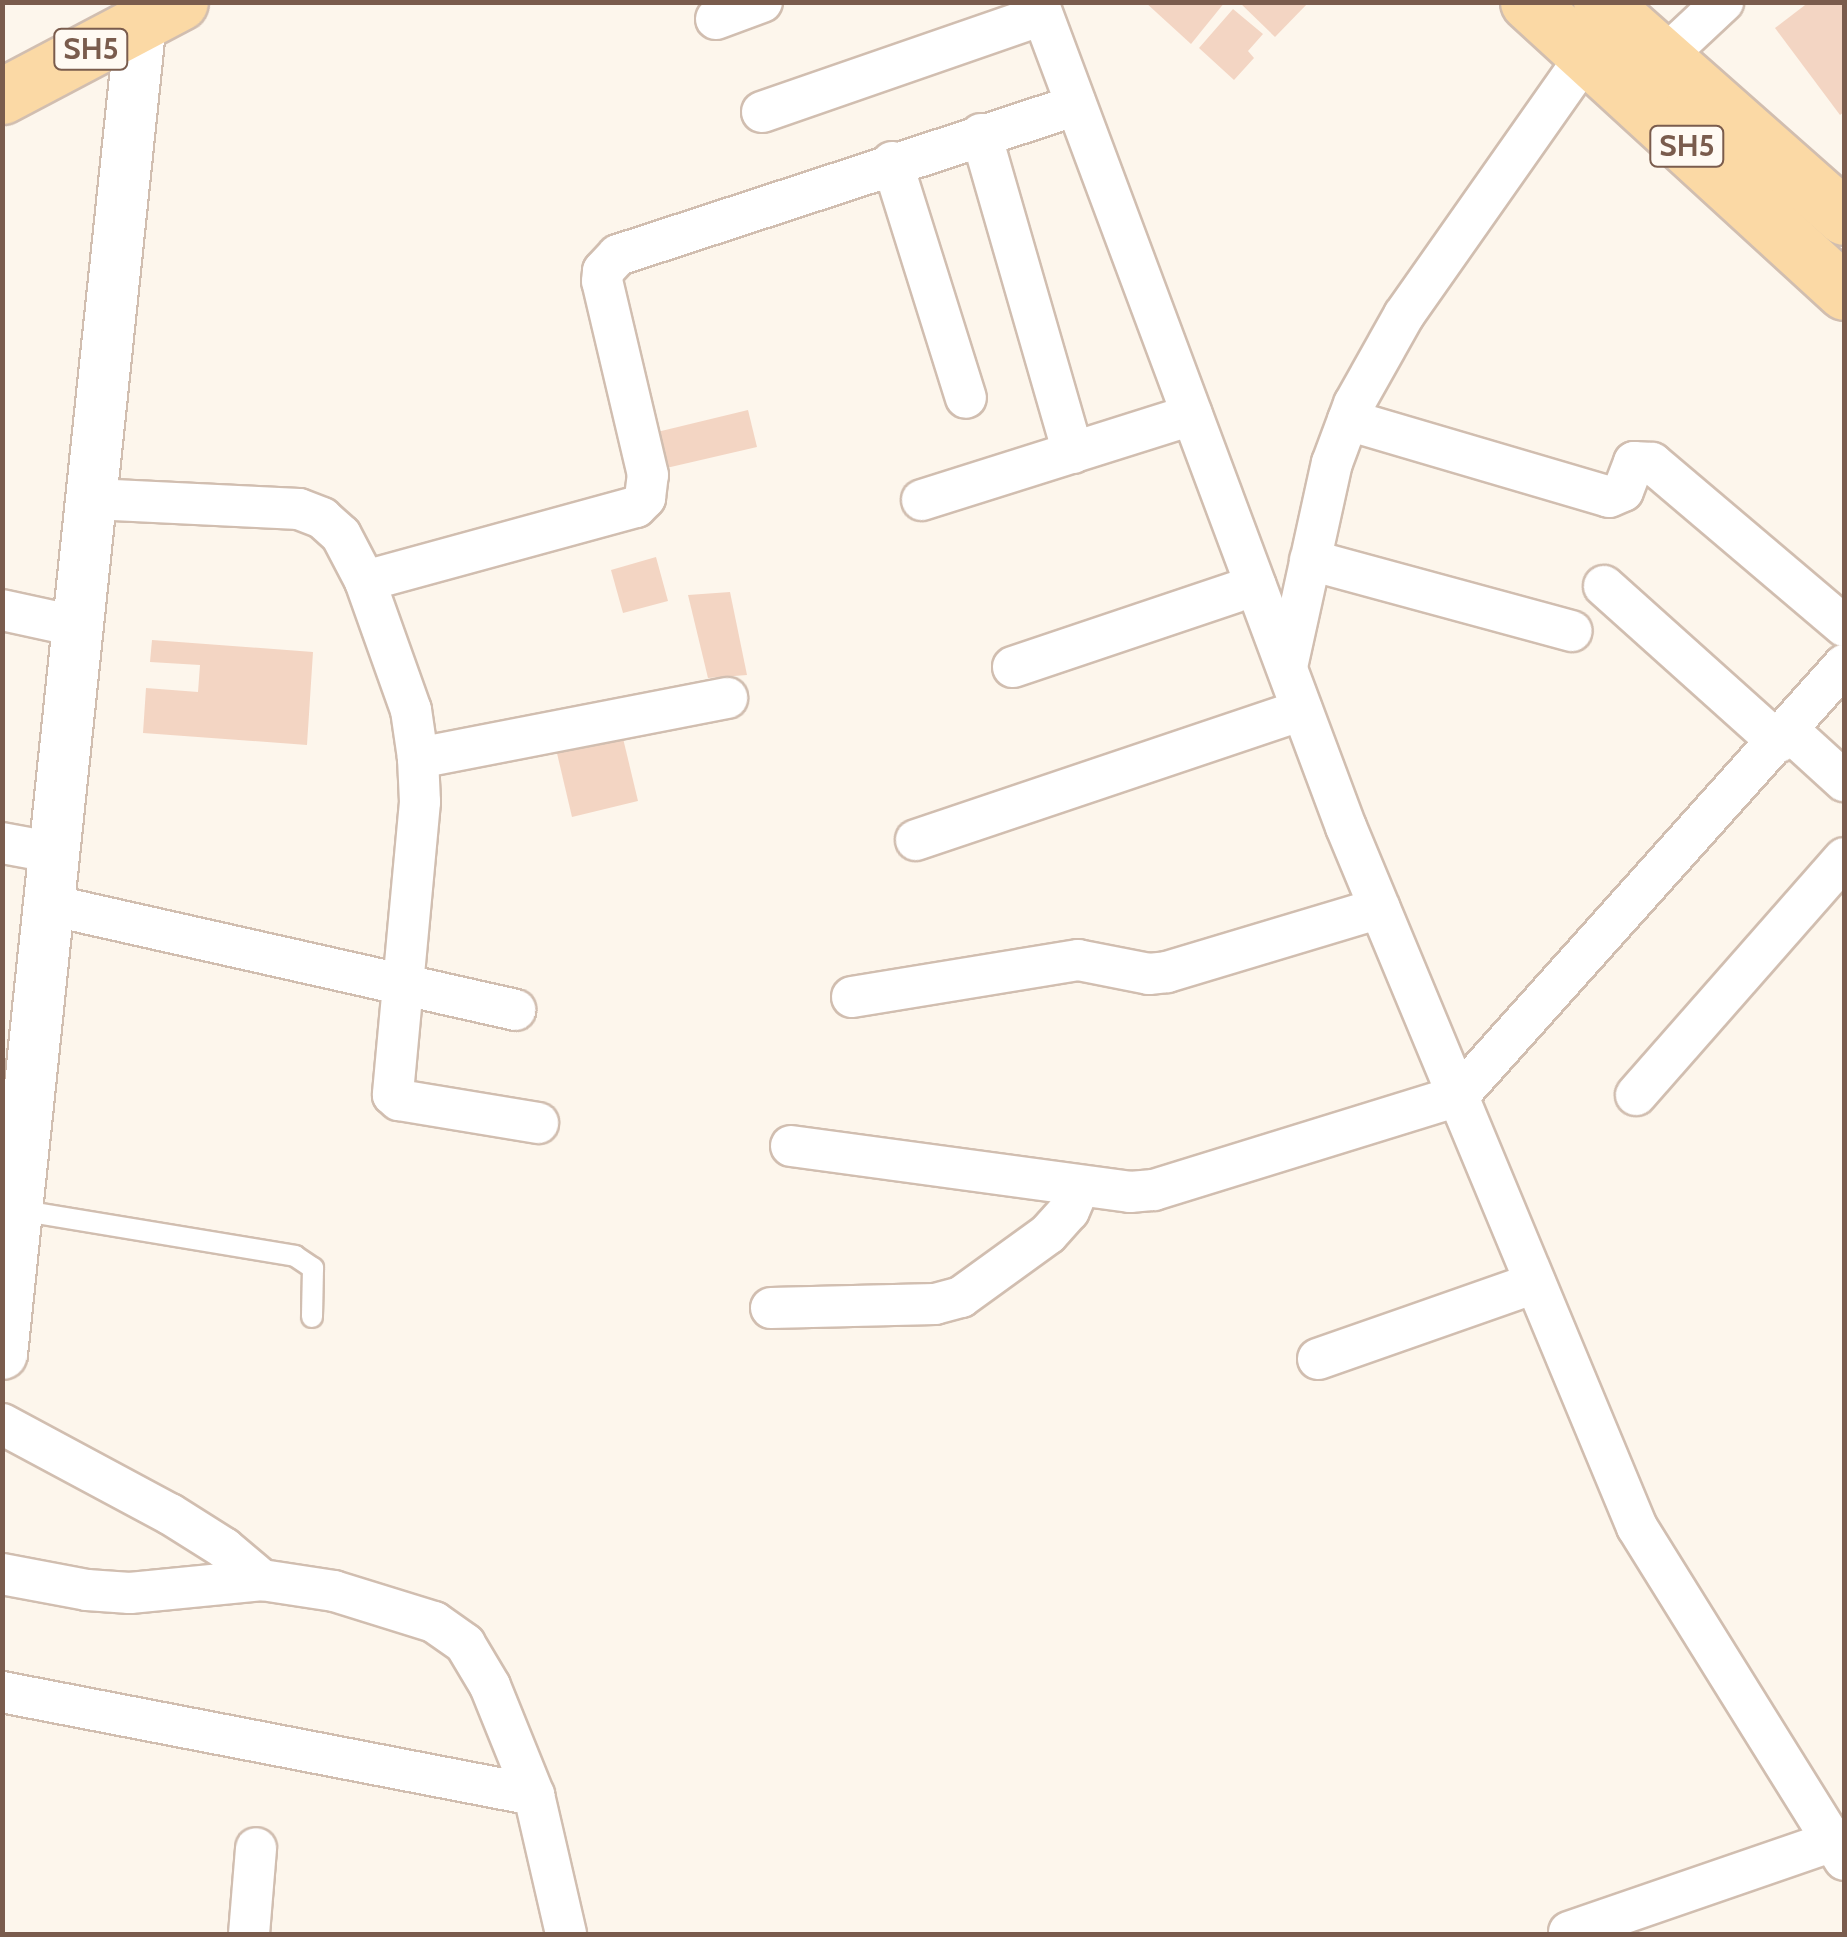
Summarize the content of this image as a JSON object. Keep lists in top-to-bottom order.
{
  "streets": {
    "main road": ["SH5"]
  }
}
